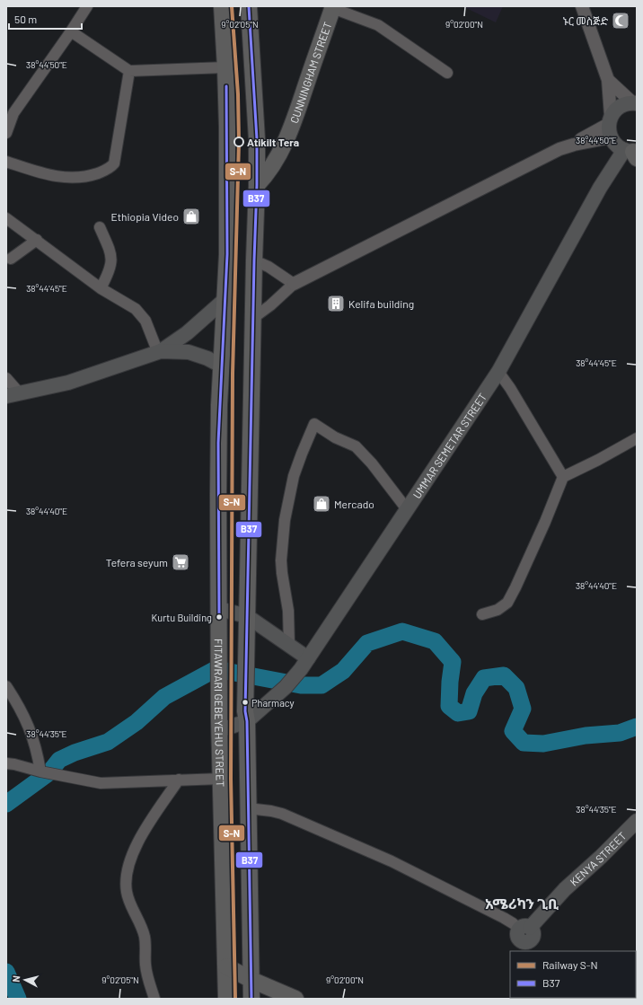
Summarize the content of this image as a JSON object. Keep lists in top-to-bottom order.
{
  "streets": {
    "main road": [
      "CUNNINGHAM STREET",
      "UMMAR SEMETAR STREET",
      "FITAWRARI GEBEYEHU STREET",
      "KENYA STREET"
    ]
  },
  "districts": ["አሜሪካን ጊቢ"],
  "places": {
    "mosque": ["ኑር መስጅድ"],
    "other": ["Atikilt Tera", "Kurtu Building", "Pharmacy"],
    "shop": ["Ethiopia Video", "Mercado"],
    "building": ["Kelifa building"],
    "supermarket": ["Tefera seyum"]
  },
  "lines": ["rail line S-N", "transit line B37"],
  "legend": ["Railway S-N", "B37"],
  "scale_bar": "50 m",
  "north": "left",
  "coordinates": [
    "9°02'05\"N",
    "9°02'00\"N",
    "38°44'50\"E",
    "38°44'45\"E",
    "38°44'40\"E",
    "38°44'35\"E"
  ]
}
